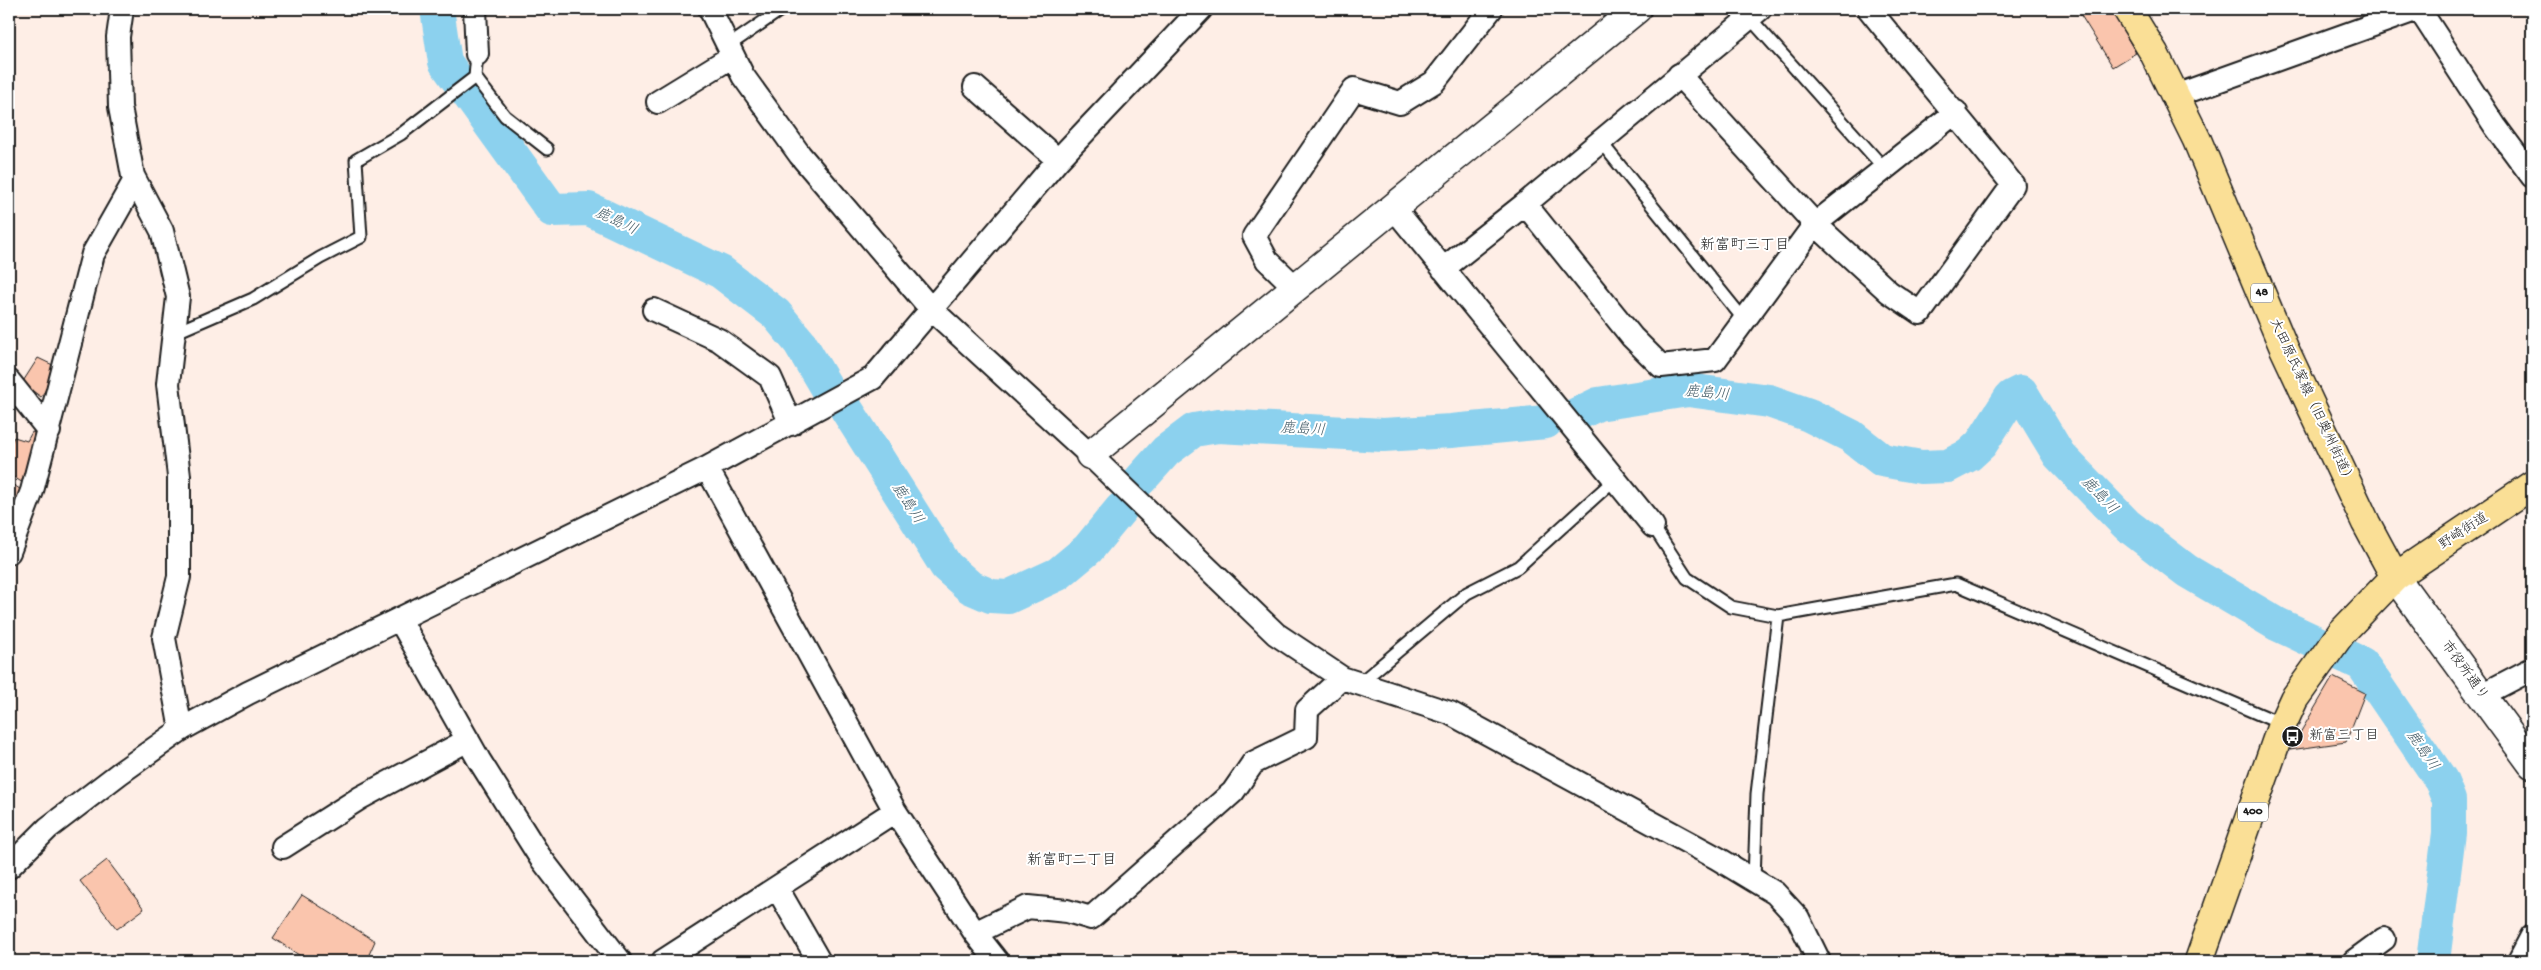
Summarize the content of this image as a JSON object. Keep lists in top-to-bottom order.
{
  "streets": {
    "main road": [
      "48",
      "大田原氏家線（旧奥州街道）",
      "野崎街道",
      "400"
    ],
    "street": ["市役所通り"]
  },
  "crossings": [
    ["大田原氏家線（旧奥州街道）", "野崎街道"],
    ["大田原氏家線（旧奥州街道）", "市役所通り"],
    ["大田原氏家線（旧奥州街道）", "400"],
    ["野崎街道", "市役所通り"],
    ["野崎街道", "400"],
    ["市役所通り", "400"]
  ],
  "districts": ["新富町三丁目", "新富町二丁目"],
  "water": ["鹿島川"],
  "places": {
    "bus stop": ["新富三丁目"]
  }
}
